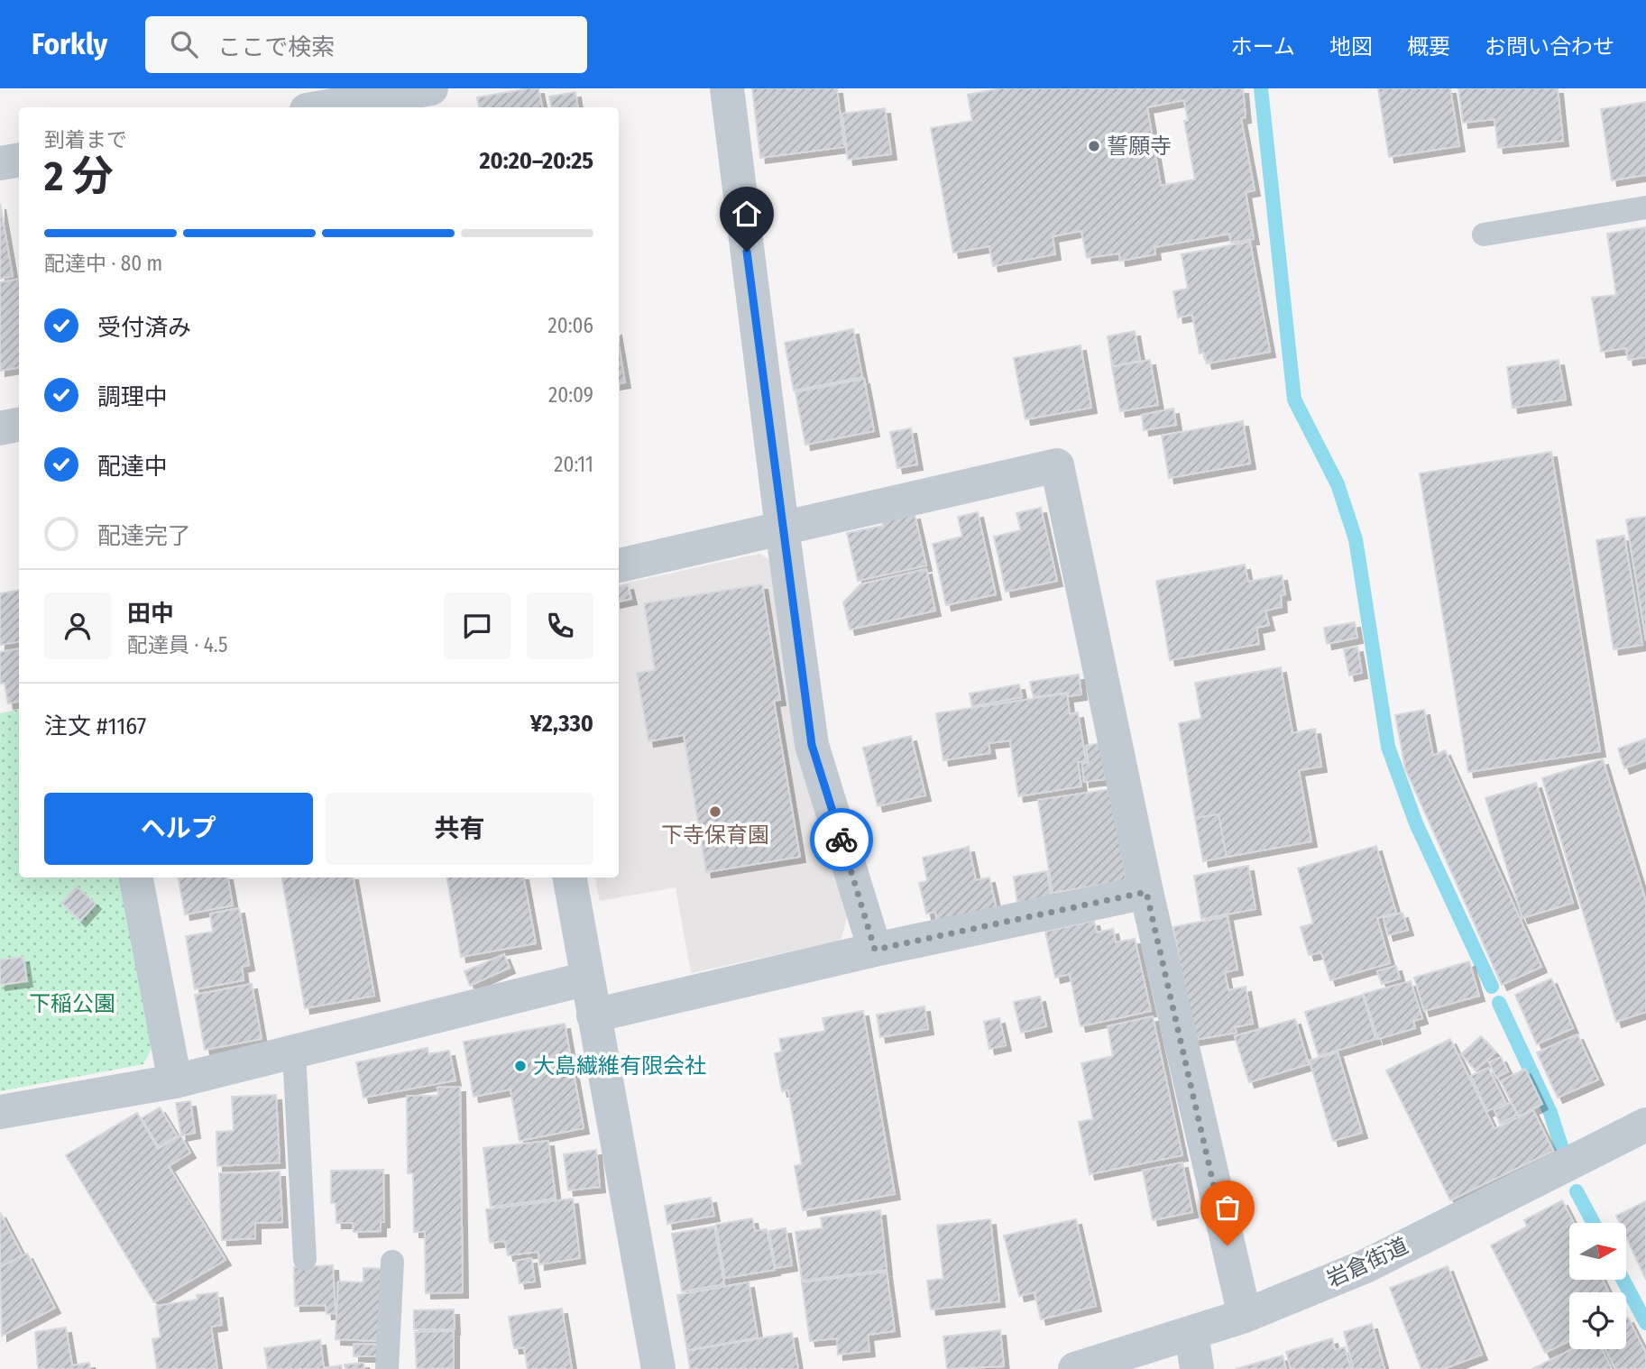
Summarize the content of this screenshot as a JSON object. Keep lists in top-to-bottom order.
{
  "streets": {
    "street": ["岩倉街道"]
  },
  "parks": ["下稲公園"],
  "places": ["誓願寺", "下寺保育園", "大島繊維有限会社"],
  "north": "right",
  "page": {
    "header": "Forkly",
    "search": "ここで検索",
    "nav": [
      "ホーム",
      "地図",
      "概要",
      "お問い合わせ"
    ],
    "heading": ["2 分", "到着まで", "20:20–20:25"],
    "panel": [
      "田中",
      "配達員 · 4.5",
      "注文 #1167",
      "¥2,330"
    ],
    "bar": "配達中 · 80 m",
    "list": [
      ["受付済み", "20:06"],
      ["調理中", "20:09"],
      ["配達中", "20:11"],
      "配達完了"
    ],
    "buttons": ["ヘルプ", "共有"]
  }
}
